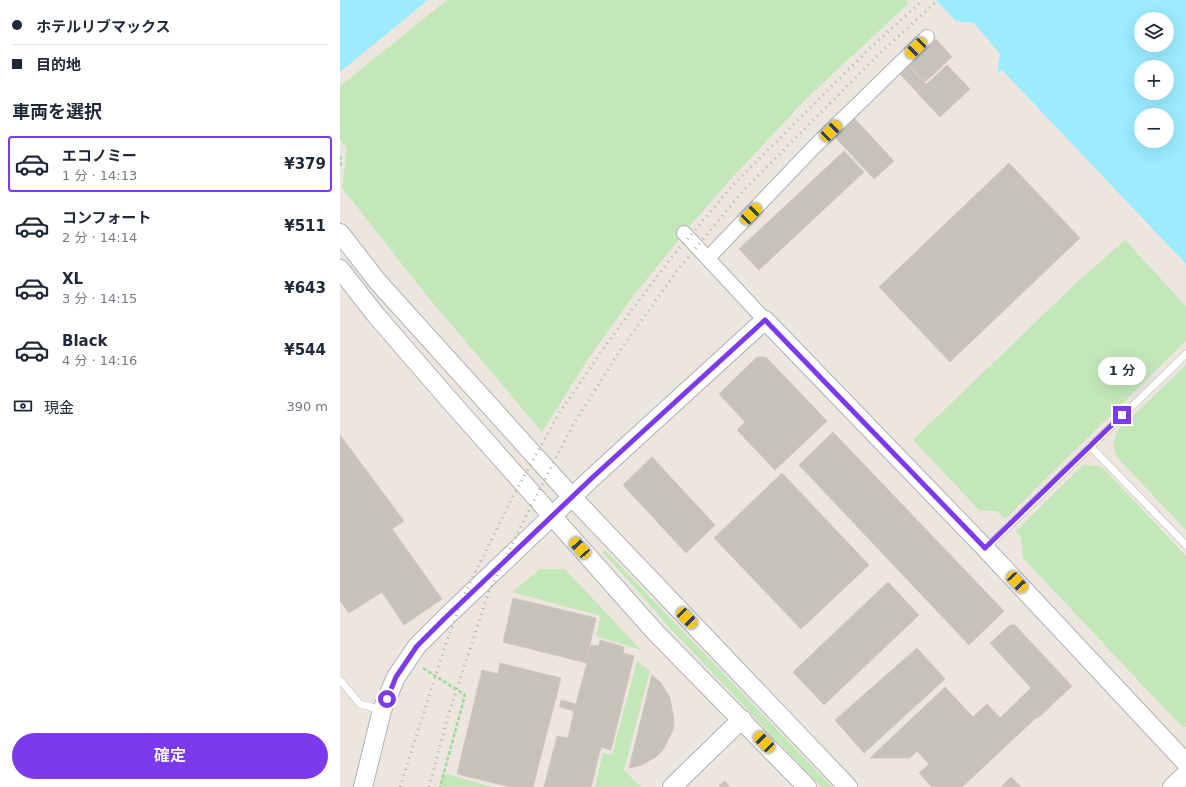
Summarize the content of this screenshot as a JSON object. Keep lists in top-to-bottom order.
{
  "page": {
    "banner": ["ホテルリブマックス", "目的地"],
    "map_buttons": ["+", "−"],
    "heading": "車両を選択",
    "list": [
      {
        "name": "エコノミー",
        "note": "1 分 · 14:13",
        "value": "¥379"
      },
      {
        "name": "コンフォート",
        "note": "2 分 · 14:14",
        "value": "¥511"
      },
      {
        "name": "XL",
        "note": "3 分 · 14:15",
        "value": "¥643"
      },
      {
        "name": "Black",
        "note": "4 分 · 14:16",
        "value": "¥544"
      }
    ],
    "bubble": "1 分",
    "pay": ["現金", "390 m"],
    "buttons": "確定"
  }
}
